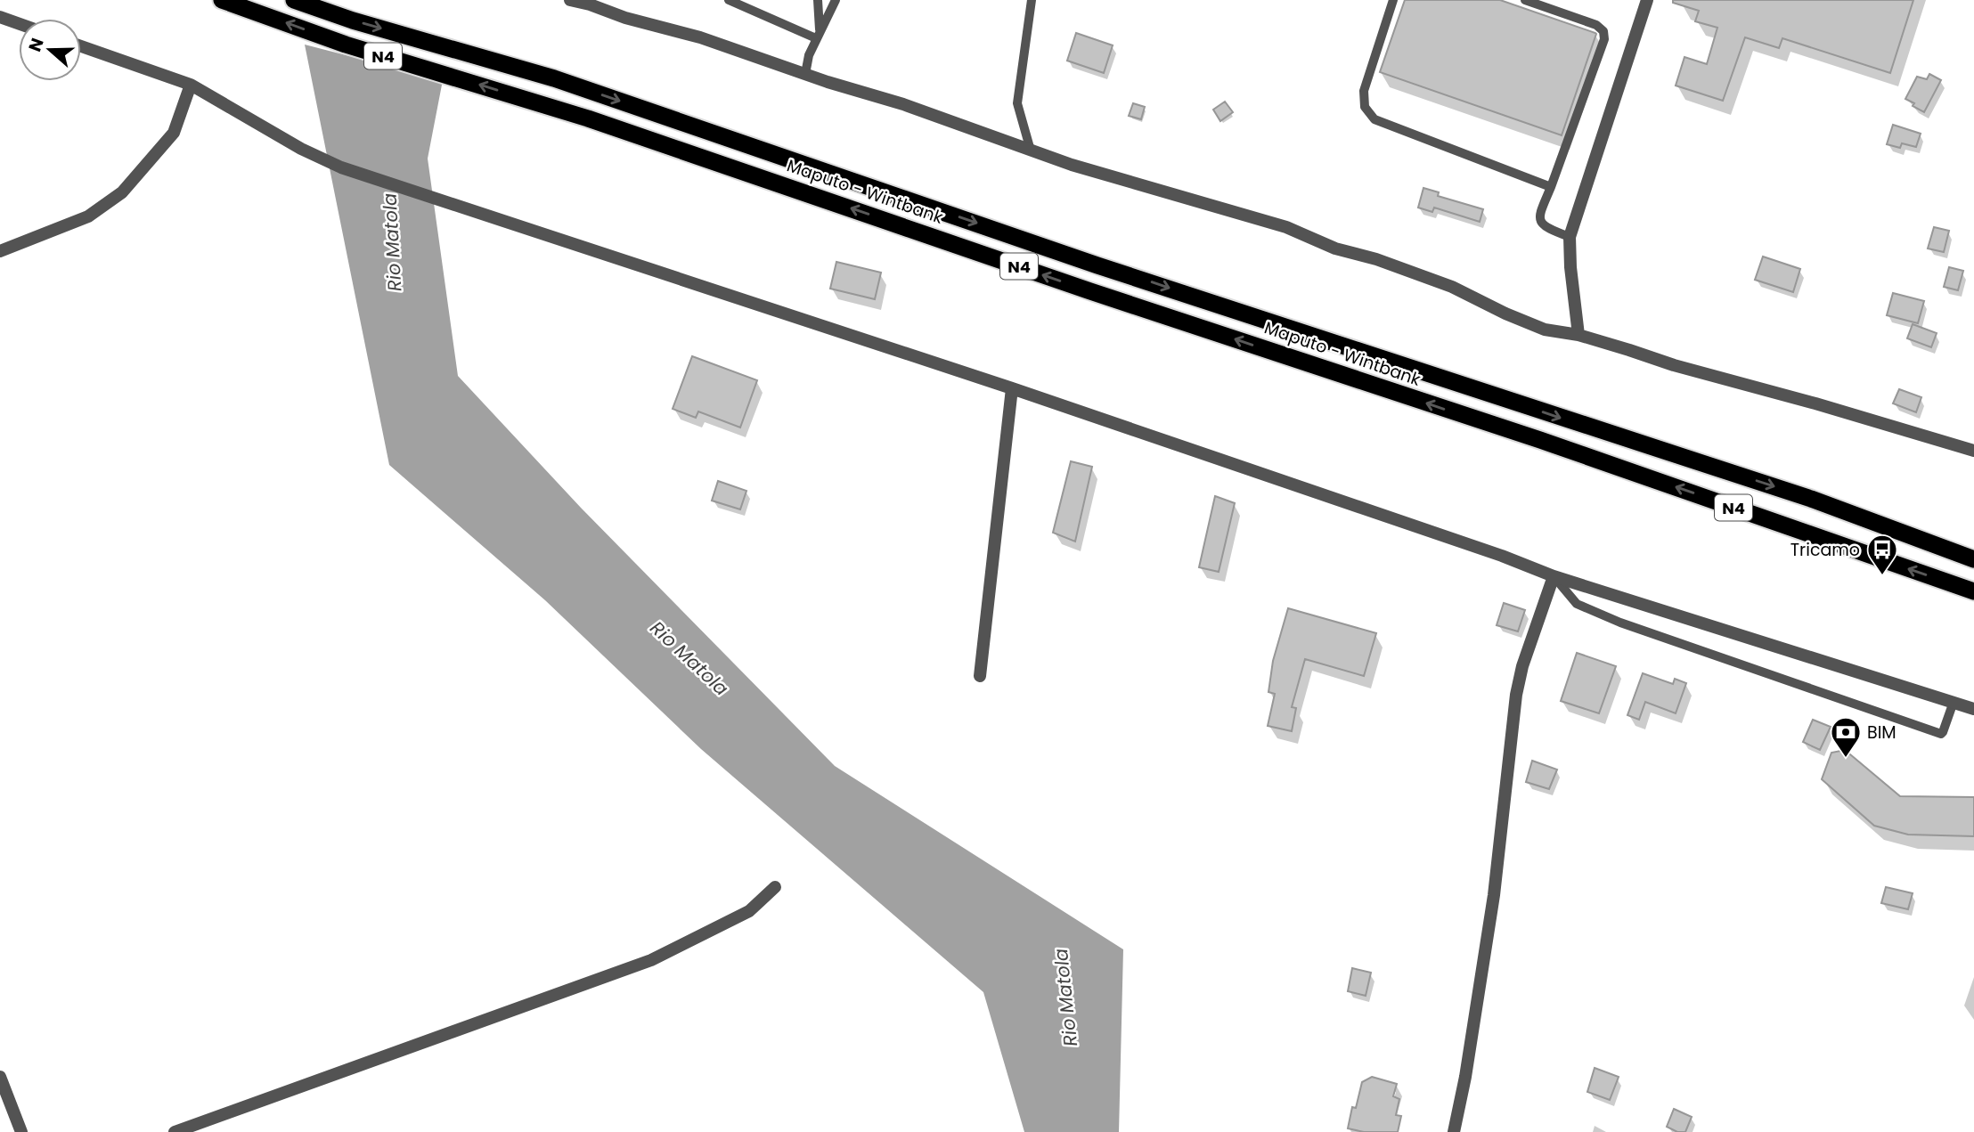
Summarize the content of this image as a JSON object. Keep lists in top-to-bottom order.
{
  "streets": {
    "highway": ["N4", "Maputo - Wintbank"]
  },
  "water": ["Rio Matola"],
  "places": {
    "bus stop": ["Tricamo"],
    "bank": ["BIM"]
  },
  "north": "left"
}
